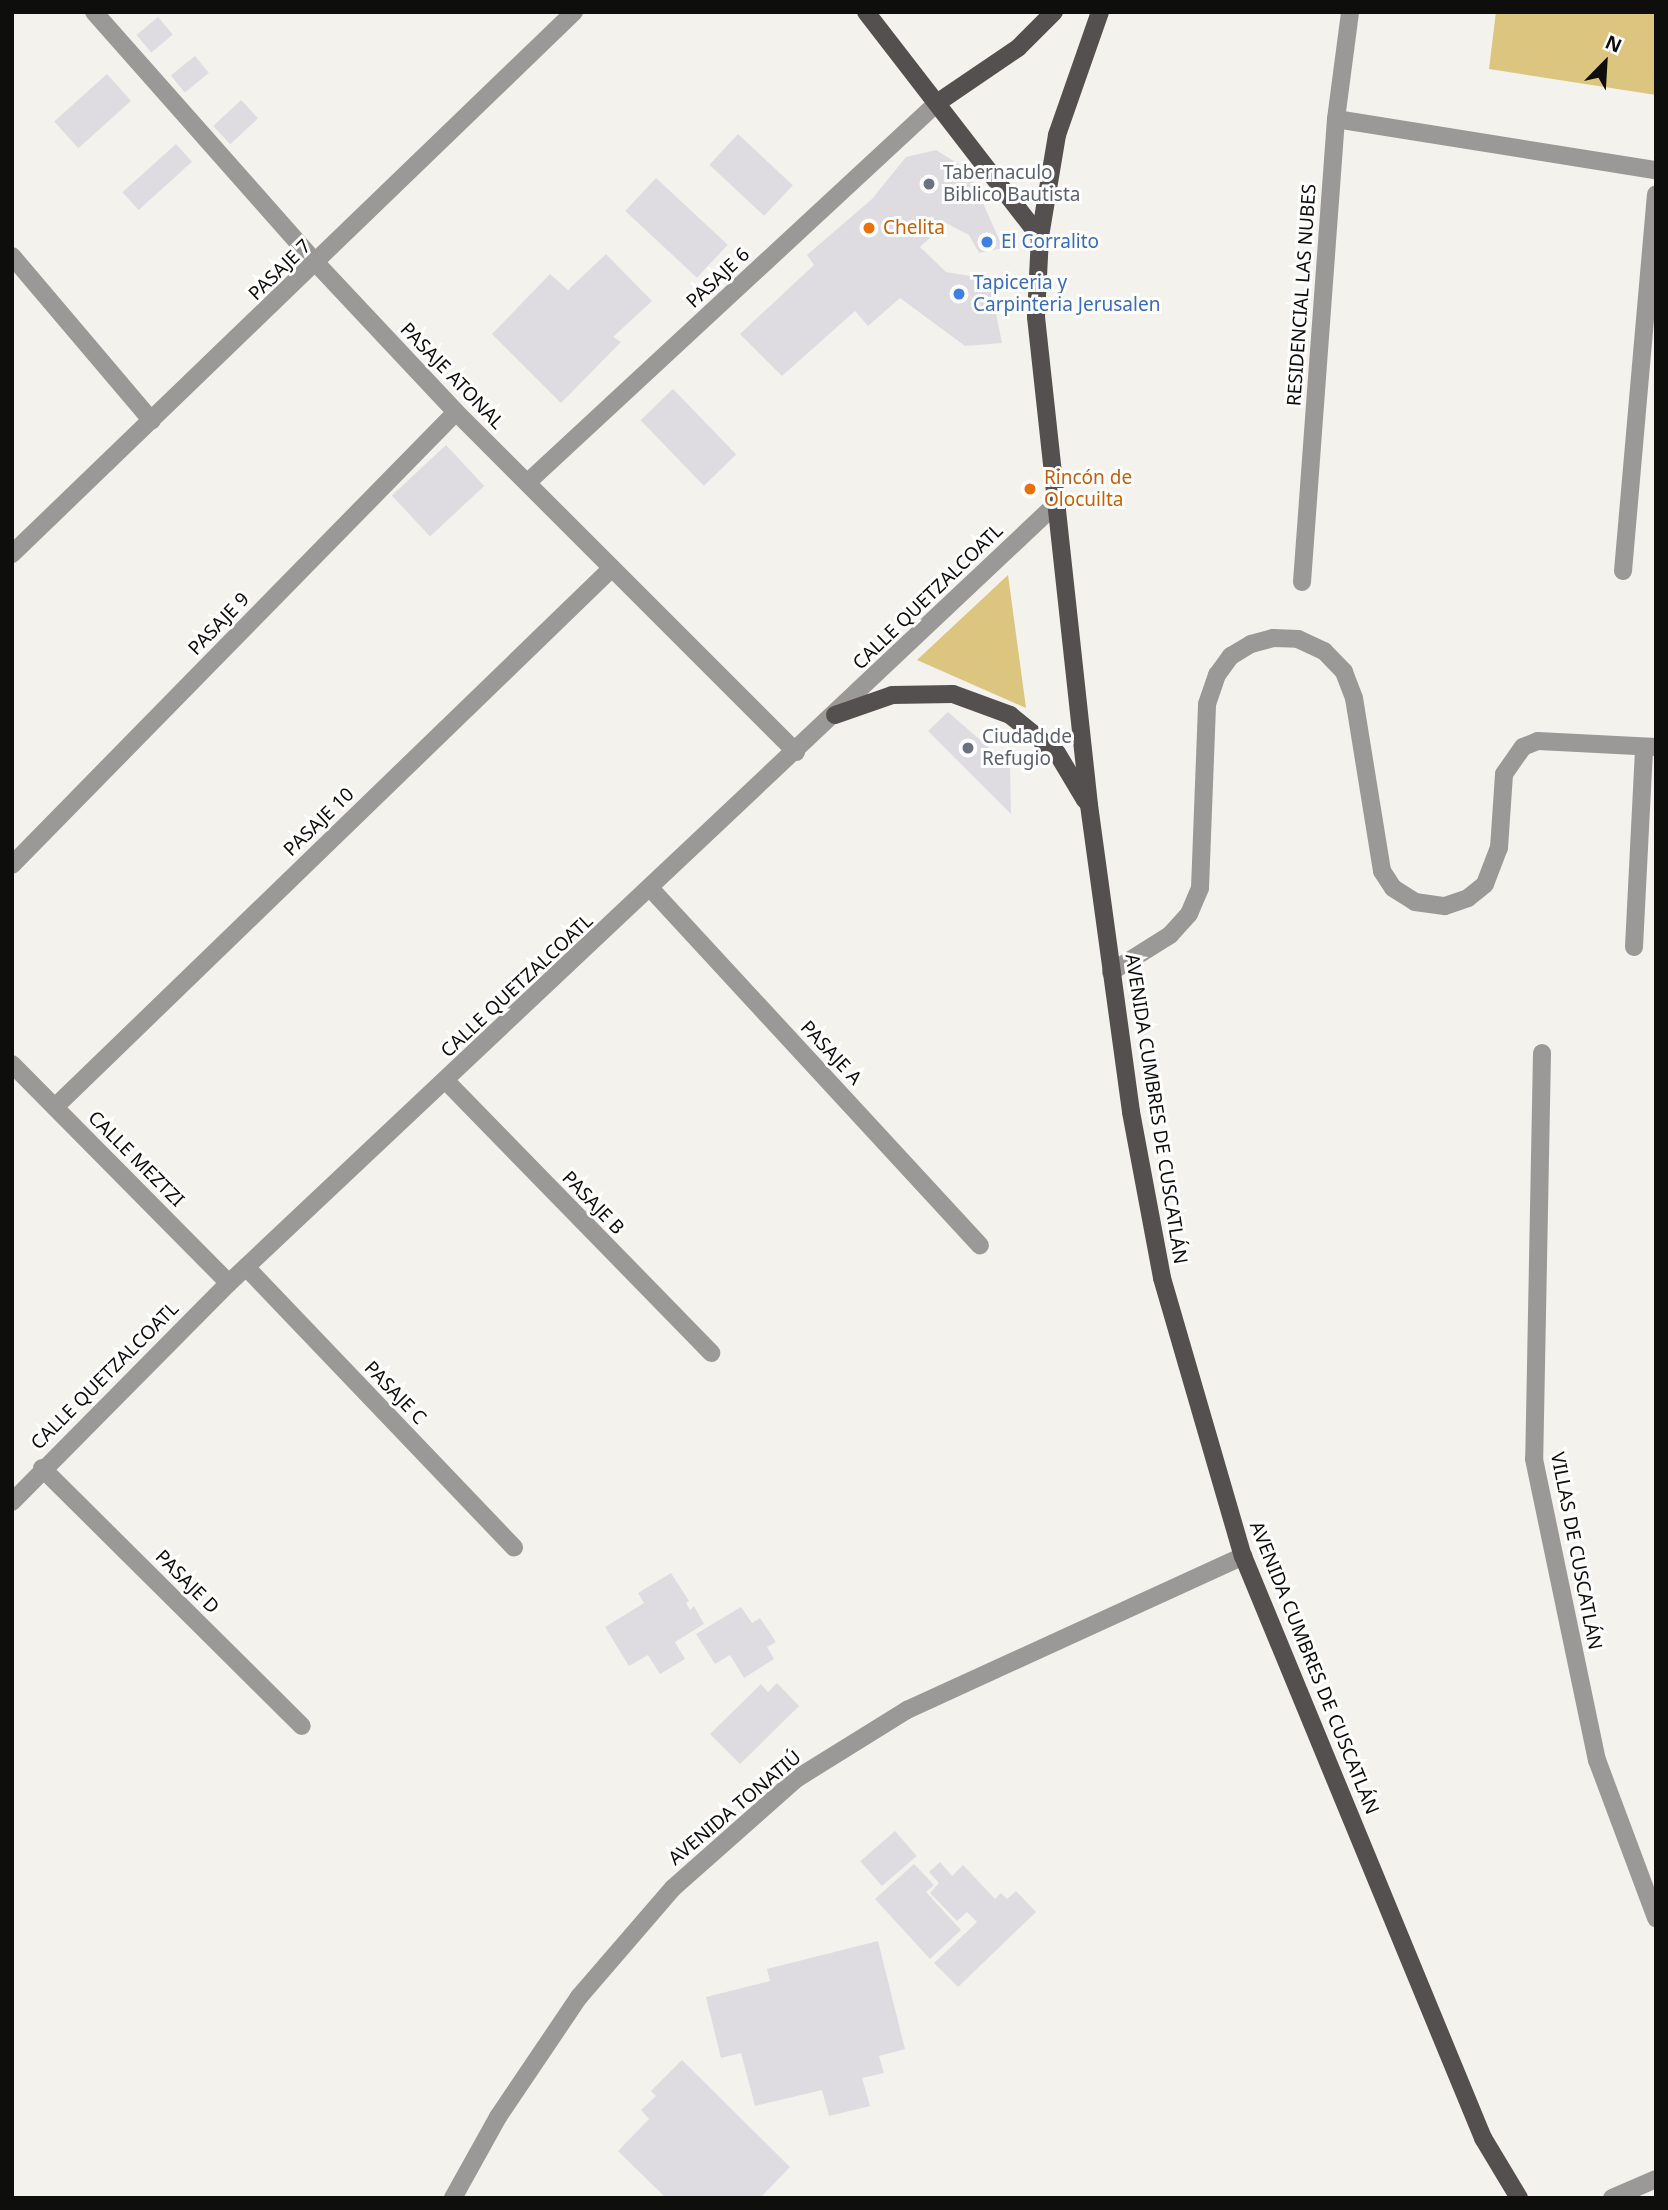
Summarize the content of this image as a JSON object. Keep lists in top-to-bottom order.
{
  "streets": {
    "main road": ["AVENIDA CUMBRES DE CUSCATLÁN"],
    "street": [
      "PASAJE 7",
      "PASAJE 6",
      "RESIDENCIAL LAS NUBES",
      "PASAJE ATONAL",
      "CALLE QUETZALCOATL",
      "PASAJE 9",
      "PASAJE 10",
      "PASAJE A",
      "CALLE MEZTZI",
      "PASAJE B",
      "PASAJE C",
      "VILLAS DE CUSCATLÁN",
      "PASAJE D",
      "AVENIDA TONATIÚ"
    ]
  },
  "crossings": [
    ["PASAJE 7", "PASAJE ATONAL"],
    ["PASAJE 6", "PASAJE ATONAL"],
    ["PASAJE ATONAL", "CALLE QUETZALCOATL"],
    ["PASAJE ATONAL", "PASAJE 9"],
    ["PASAJE ATONAL", "PASAJE 10"],
    ["CALLE QUETZALCOATL", "PASAJE A"],
    ["CALLE QUETZALCOATL", "AVENIDA CUMBRES DE CUSCATLÁN"],
    ["CALLE QUETZALCOATL", "CALLE MEZTZI"],
    ["CALLE QUETZALCOATL", "PASAJE B"],
    ["CALLE QUETZALCOATL", "PASAJE C"],
    ["CALLE QUETZALCOATL", "PASAJE D"],
    ["PASAJE 10", "CALLE MEZTZI"],
    ["AVENIDA CUMBRES DE CUSCATLÁN", "AVENIDA TONATIÚ"]
  ],
  "places": [
    "Tabernaculo Biblico Bautista",
    "Chelita",
    "El Corralito",
    "Tapiceria y Carpinteria Jerusalen",
    "Rincón de Olocuilta",
    "Ciudad de Refugio"
  ],
  "north": "top right"
}
